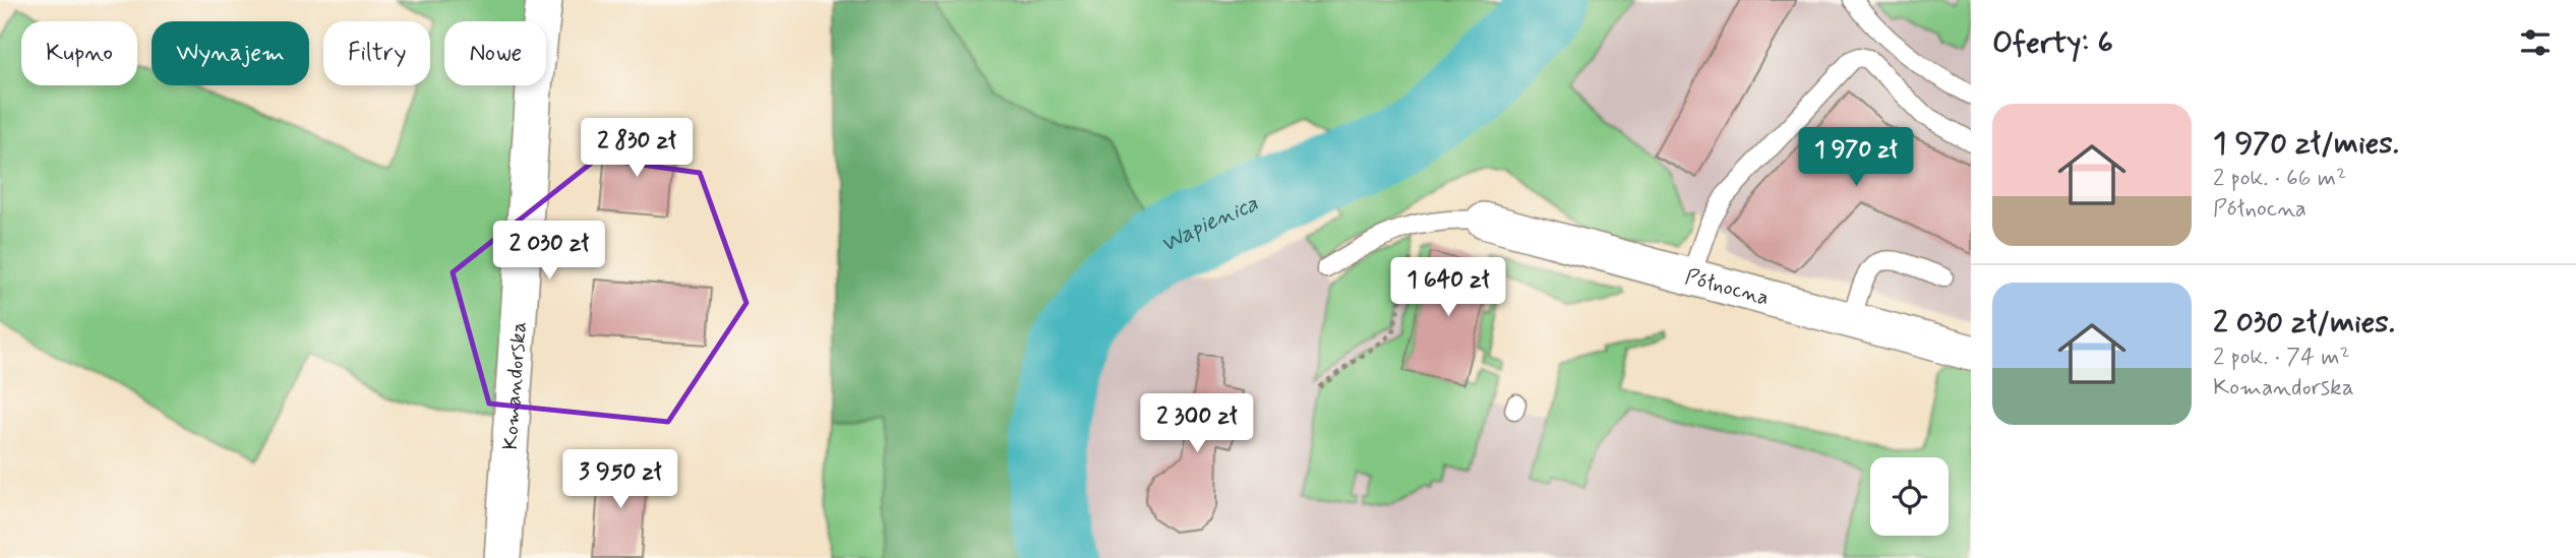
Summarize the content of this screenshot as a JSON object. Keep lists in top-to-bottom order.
{
  "streets": {
    "street": ["Północna", "Komandorska"]
  },
  "water": ["Wapienica"],
  "page": {
    "heading": "Oferty: 6",
    "chip": [
      "Kupno",
      "Wynajem",
      "Filtry",
      "Nowe"
    ],
    "list": [
      {
        "name": "1 970 zł/mies.",
        "note": "2 pok. · 66 m² · Północna"
      },
      {
        "name": "2 030 zł/mies.",
        "note": "2 pok. · 74 m² · Komandorska"
      }
    ],
    "price": [
      "2 830 zł",
      "1 970 zł",
      "2 030 zł",
      "1 640 zł",
      "2 300 zł",
      "3 950 zł"
    ]
  }
}
